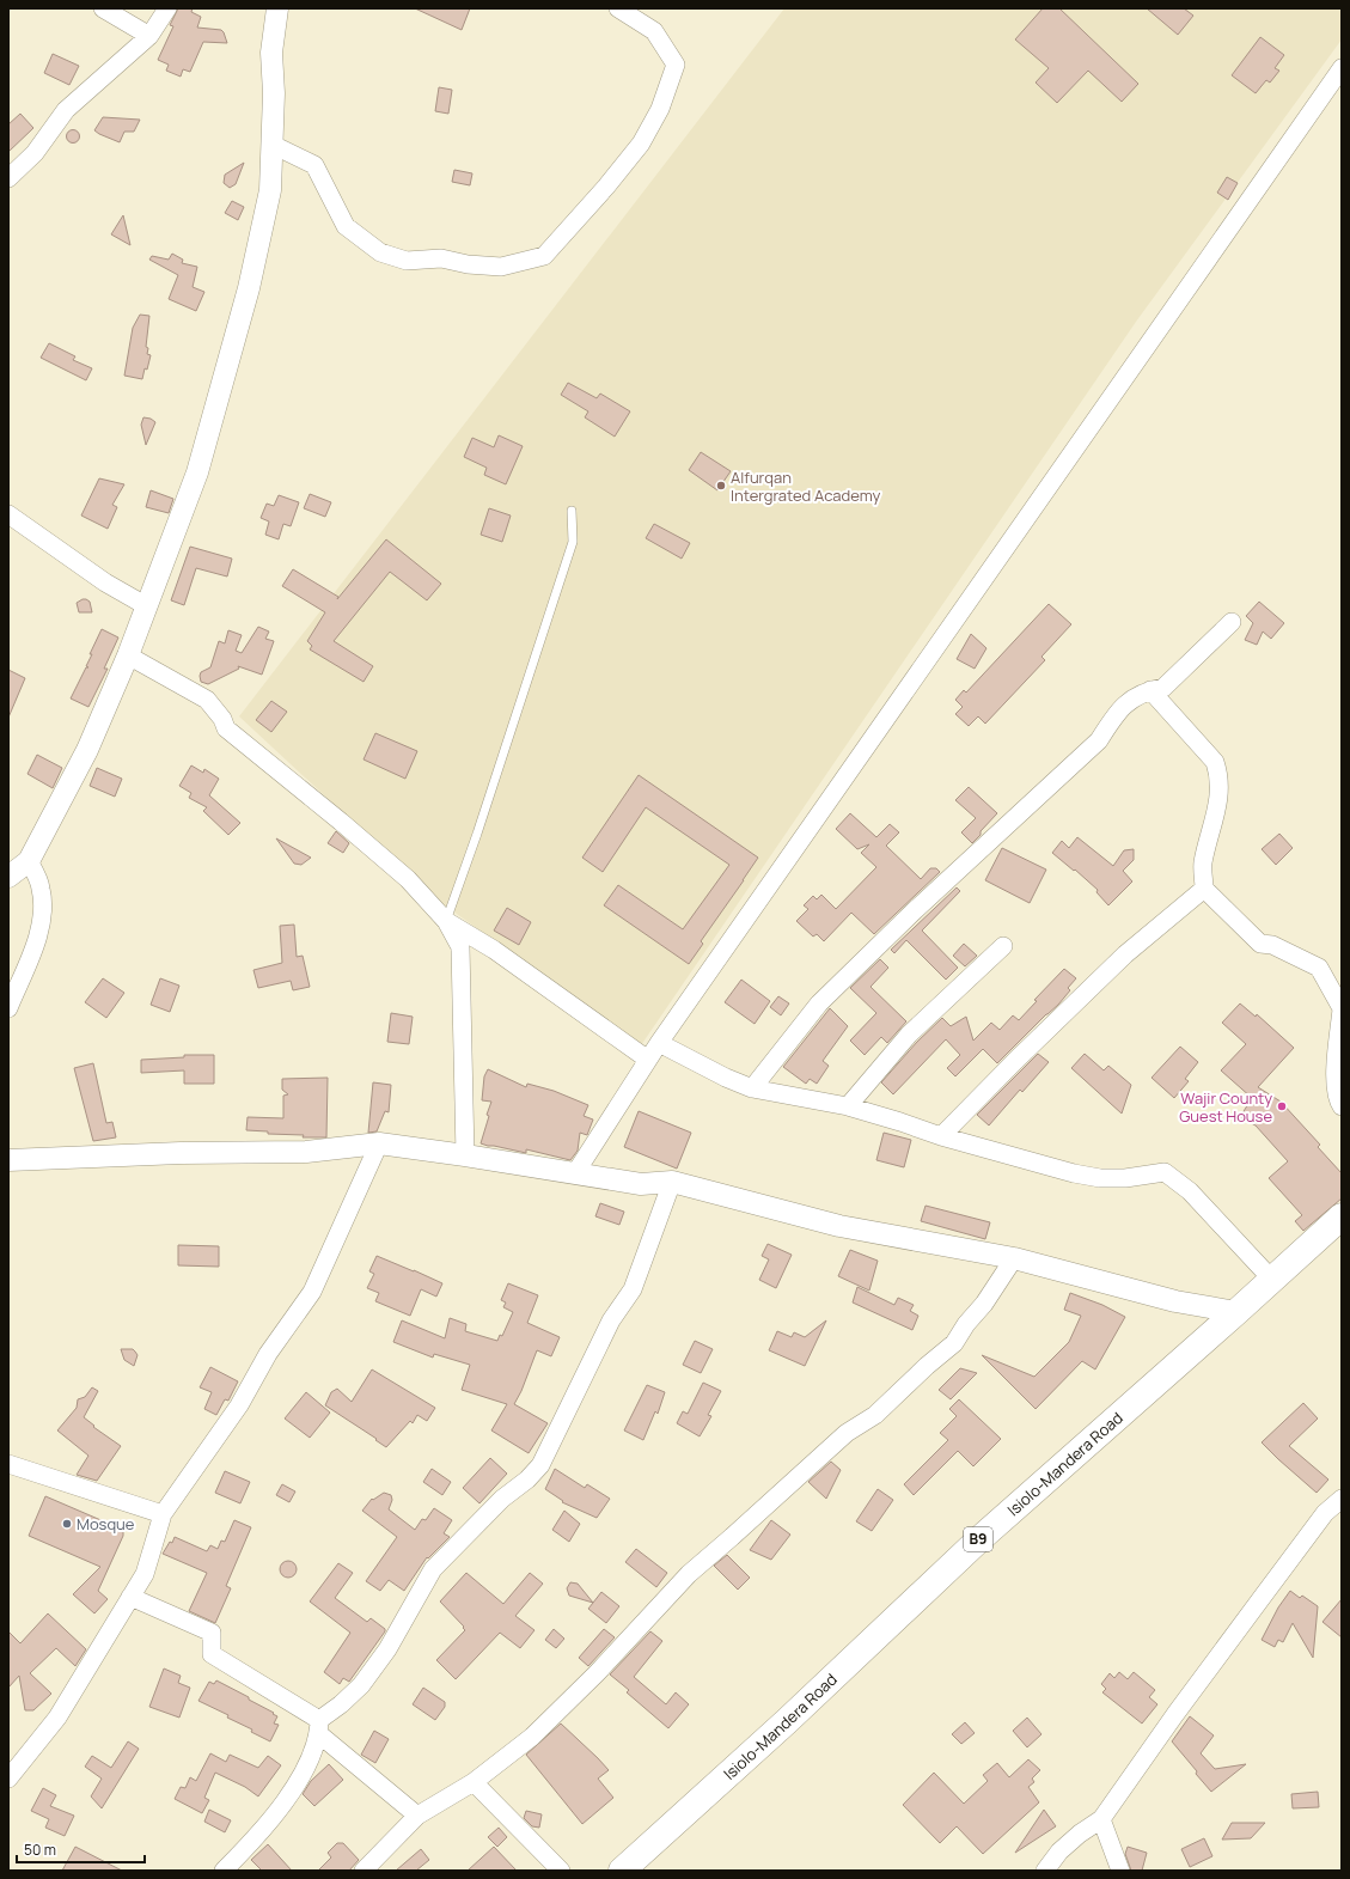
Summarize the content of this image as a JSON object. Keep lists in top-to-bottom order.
{
  "streets": {
    "highway": ["Isiolo-Mandera Road", "B9"]
  },
  "places": ["Alfurqan Intergrated Academy", "Wajir County Guest House", "Mosque"],
  "scale_bar": "50 m"
}
